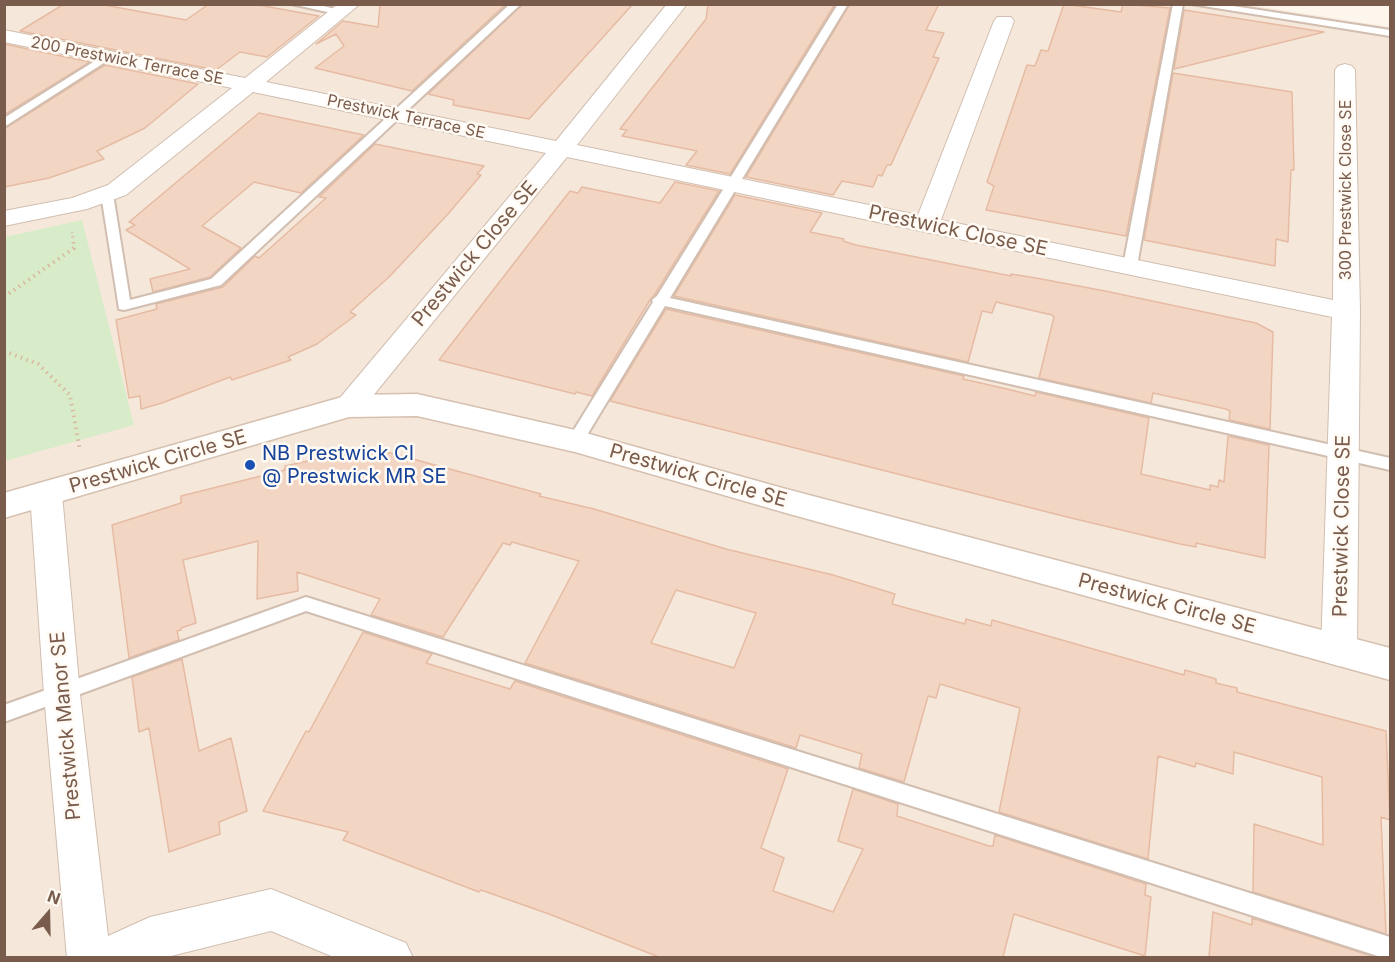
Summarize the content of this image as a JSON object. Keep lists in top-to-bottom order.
{
  "streets": {
    "street": [
      "200 Prestwick Terrace SE",
      "Prestwick Terrace SE",
      "300 Prestwick Close SE",
      "Prestwick Close SE",
      "Prestwick Circle SE",
      "Prestwick Manor SE"
    ]
  },
  "crossings": [
    ["200 Prestwick Terrace SE", "Prestwick Terrace SE"],
    ["Prestwick Terrace SE", "Prestwick Close SE"],
    ["300 Prestwick Close SE", "Prestwick Close SE"],
    ["Prestwick Close SE", "Prestwick Circle SE"],
    ["Prestwick Circle SE", "Prestwick Manor SE"]
  ],
  "places": ["NB Prestwick CI @ Prestwick MR SE"],
  "north": "top"
}
